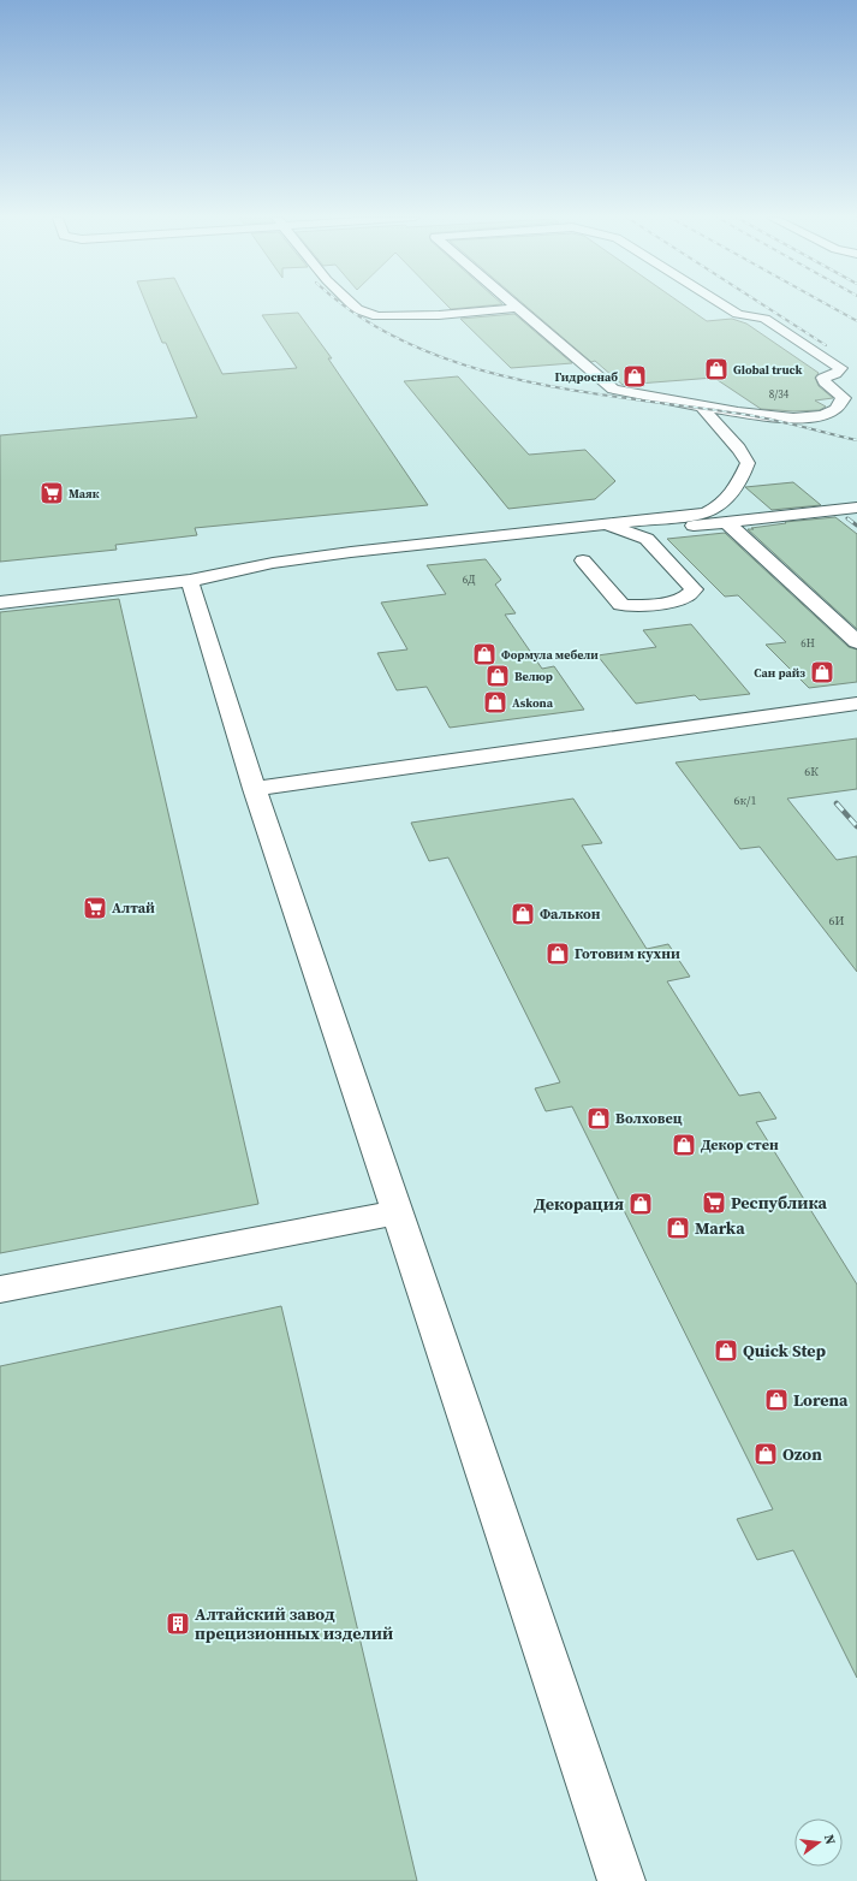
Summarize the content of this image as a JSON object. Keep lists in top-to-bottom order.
{
  "places": {
    "shop": [
      "Global truck",
      "Гидроснаб",
      "Формула мебели",
      "Сан райз",
      "Велюр",
      "Askona",
      "Фалькон",
      "Готовим кухни",
      "Волховец",
      "Декор стен",
      "Декорация",
      "Marka",
      "Quick Step",
      "Lorena",
      "Ozon"
    ],
    "supermarket": ["Маяк", "Алтай", "Республика"],
    "building": ["Алтайский завод прецизионных изделий"]
  },
  "house_numbers": [
    "8/34",
    "6Д",
    "6Н",
    "6К",
    "6к/1",
    "6И"
  ],
  "north": "right"
}
